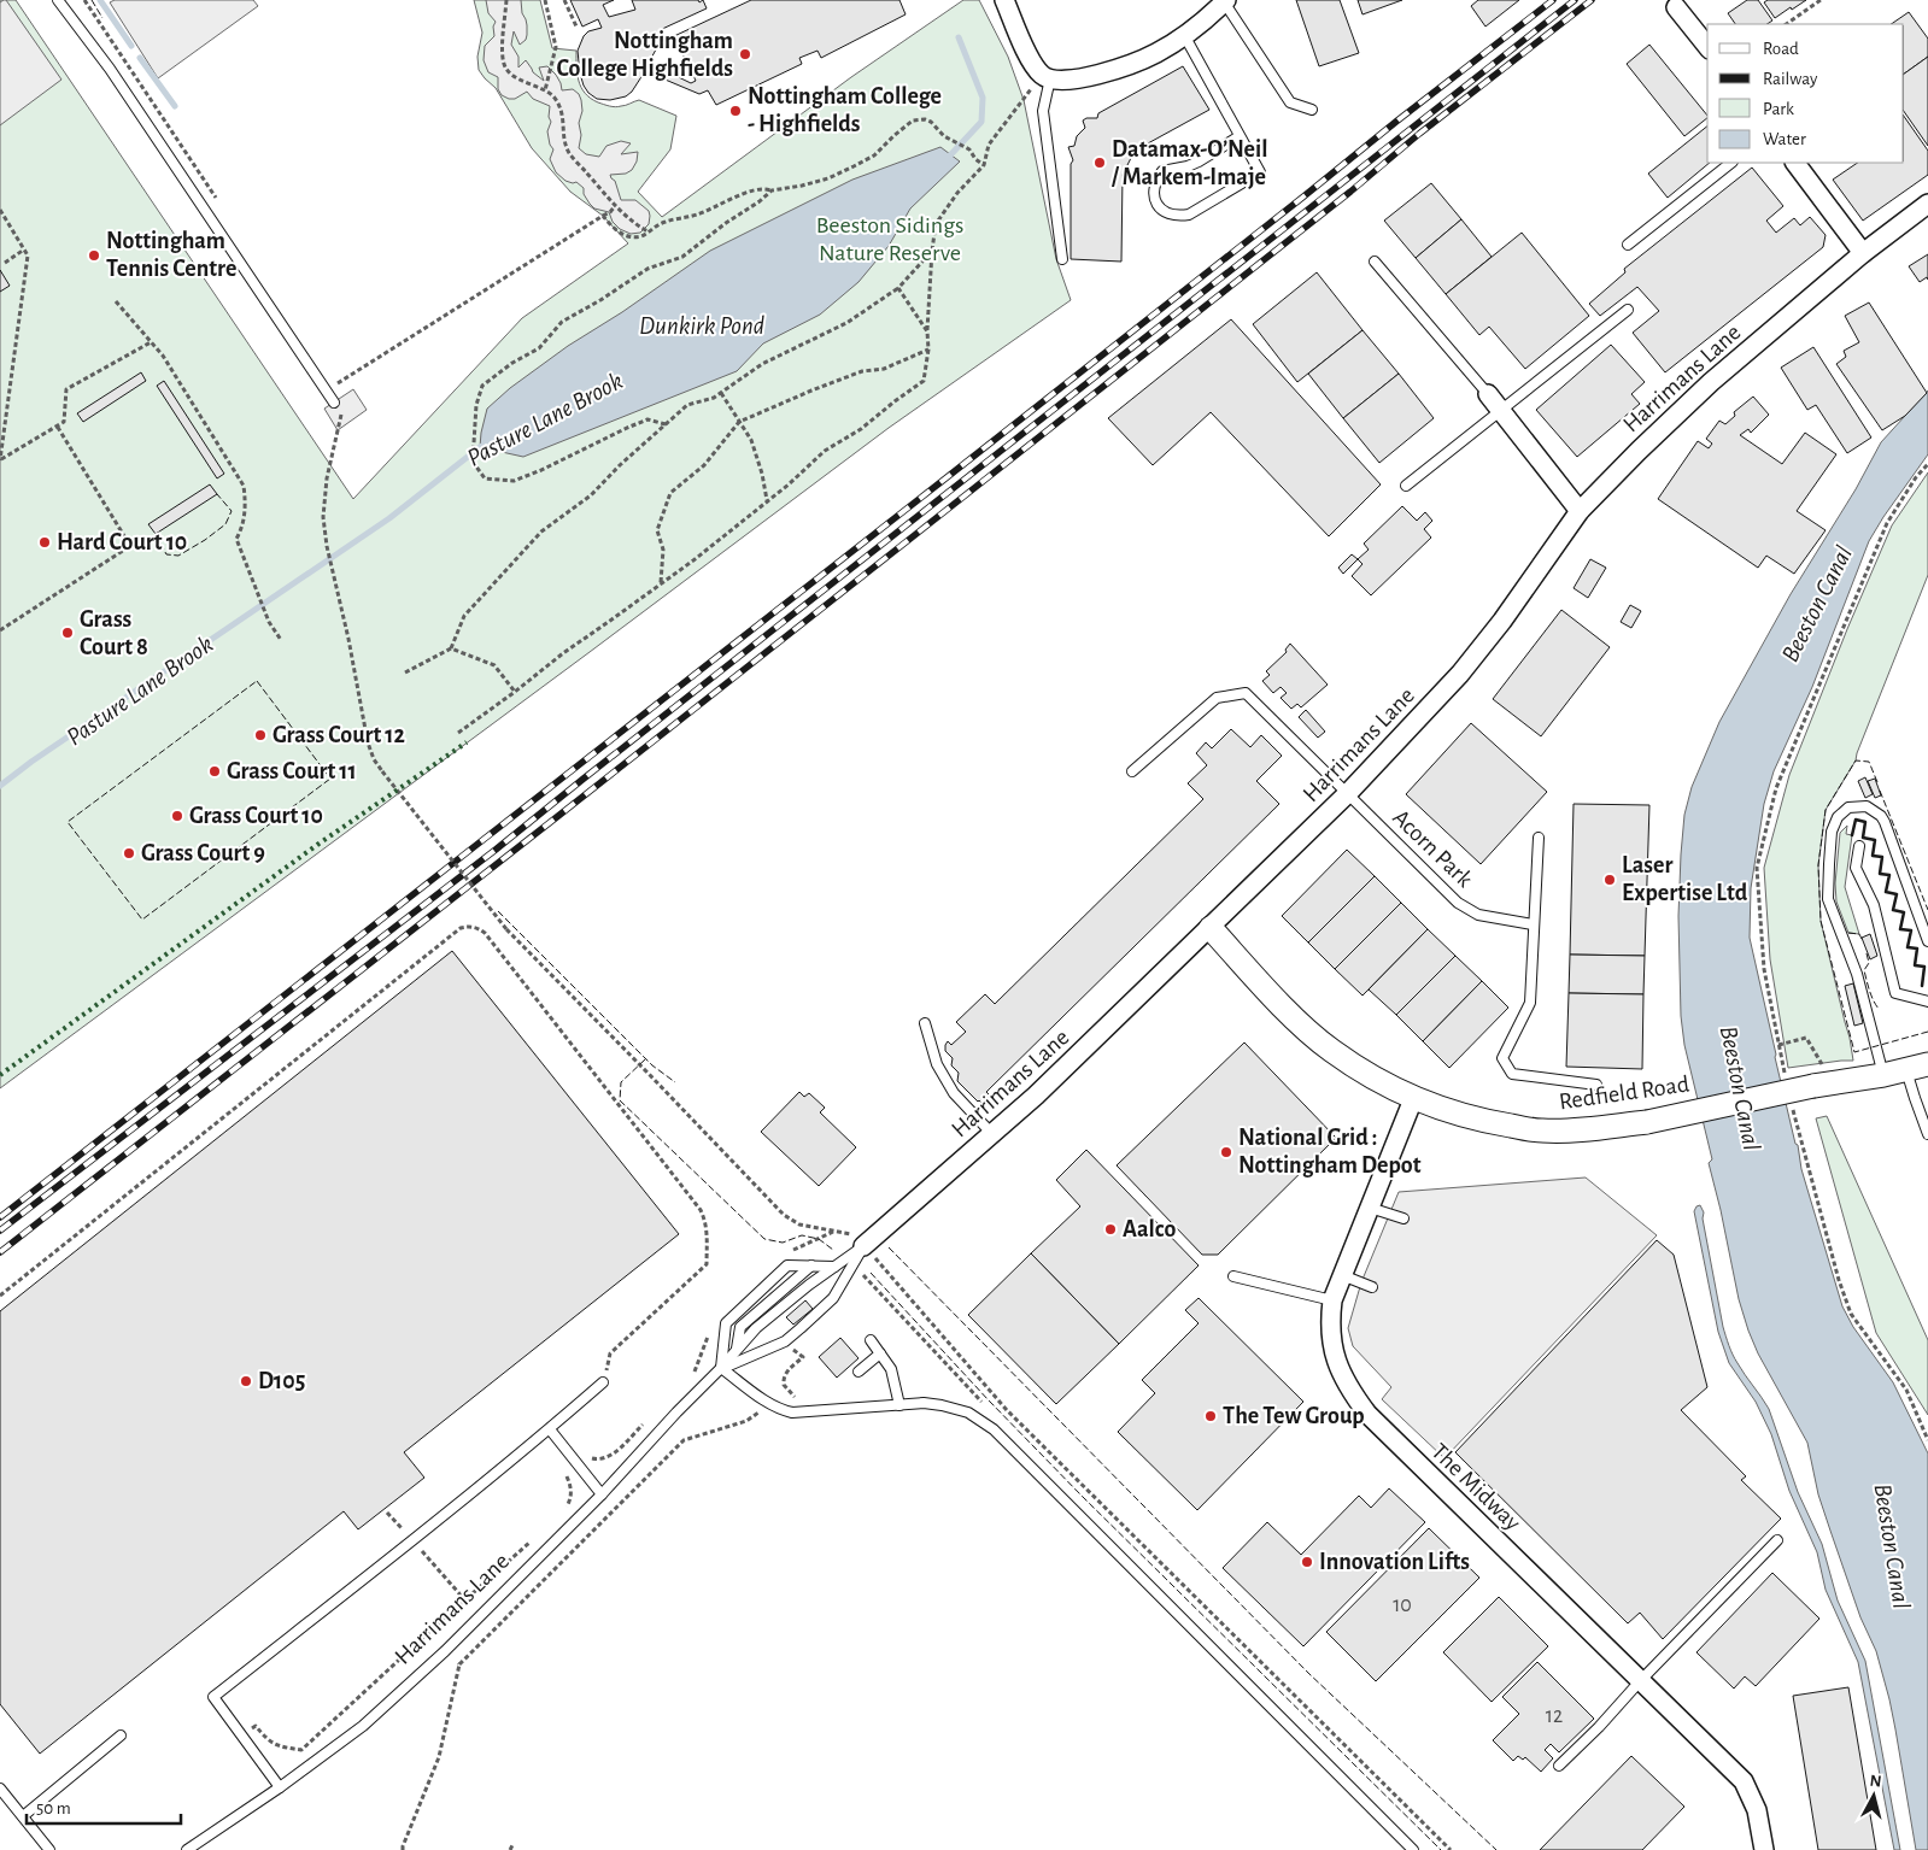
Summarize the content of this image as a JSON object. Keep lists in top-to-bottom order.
{
  "streets": {
    "street": ["Harrimans Lane", "Redfield Road", "The Midway"],
    "lane": ["Acorn Park"]
  },
  "crossings": [
    ["Harrimans Lane", "Acorn Park"],
    ["Harrimans Lane", "Redfield Road"],
    ["Redfield Road", "The Midway"]
  ],
  "water": ["Dunkirk Pond", "Pasture Lane Brook", "Beeston Canal"],
  "parks": ["Beeston Sidings Nature Reserve"],
  "places": [
    "Nottingham College Highfields",
    "Nottingham College - Highfields",
    "Datamax-O’Neil / Markem-Imaje",
    "Nottingham Tennis Centre",
    "Hard Court 10",
    "Grass Court 8",
    "Grass Court 12",
    "Grass Court 11",
    "Grass Court 10",
    "Grass Court 9",
    "Laser Expertise Ltd",
    "National Grid : Nottingham Depot",
    "Aalco",
    "D105",
    "The Tew Group",
    "Innovation Lifts"
  ],
  "house_numbers": ["10", "12"],
  "legend": [
    "Road",
    "Railway",
    "Park",
    "Water"
  ],
  "scale_bar": "50 m",
  "north": "top"
}
